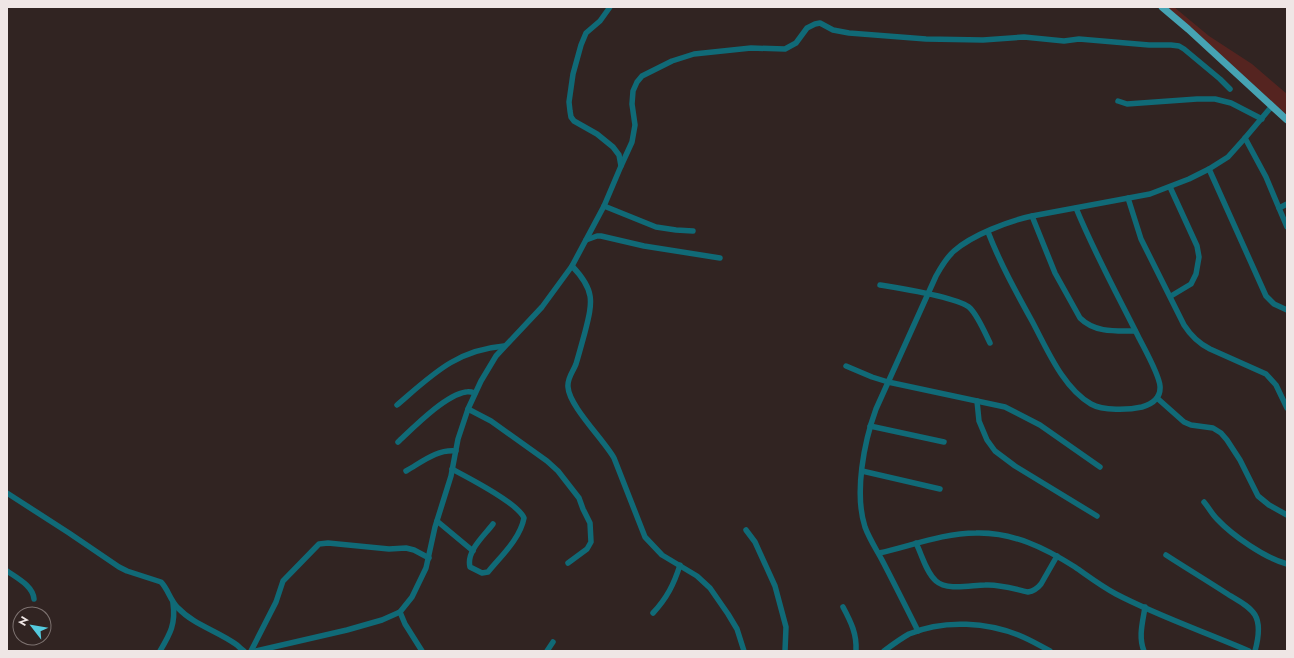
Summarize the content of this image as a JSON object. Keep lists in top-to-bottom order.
{
  "north": "top left"
}
